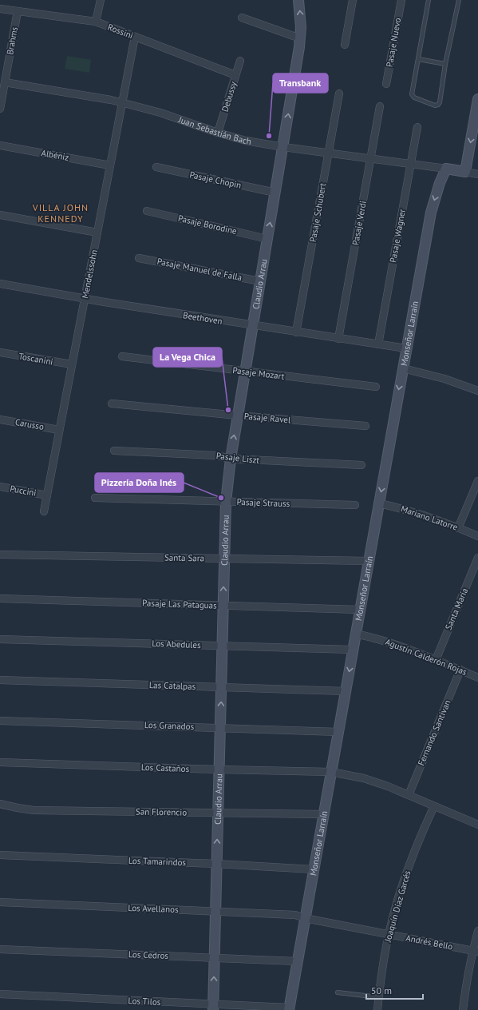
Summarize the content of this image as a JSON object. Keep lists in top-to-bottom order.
{
  "streets": {
    "street": [
      "Rossini",
      "Brahms",
      "Pasaje Nuevo",
      "Debussy",
      "Juan Sebastián Bach",
      "Albéniz",
      "Pasaje Chopin",
      "Pasaje Schubert",
      "Pasaje Verdi",
      "Pasaje Borodine",
      "Pasaje Wagner",
      "Pasaje Manuel de Falla",
      "Mendelssohn",
      "Claudio Arrau",
      "Beethoven",
      "Monseñor Larraín",
      "Toscanini",
      "Pasaje Mozart",
      "Pasaje Ravel",
      "Carusso",
      "Pasaje Liszt",
      "Puccini",
      "Pasaje Strauss",
      "Mariano Latorre",
      "Santa Sara",
      "Pasaje Las Pataguas",
      "Santa María",
      "Los Abedules",
      "Agustín Calderón Rojas",
      "Las Catalpas",
      "Los Granados",
      "Fernando Santivan",
      "Los Castaños",
      "San Florencio",
      "Los Tamarindos",
      "Joaquín Díaz Garcés",
      "Los Avellanos",
      "Andrés Bello",
      "Los Cedros",
      "Los Tilos"
    ]
  },
  "crossings": [
    ["Rossini", "Brahms"],
    ["Rossini", "Debussy"],
    ["Rossini", "Mendelssohn"],
    ["Brahms", "Juan Sebastián Bach"],
    ["Debussy", "Juan Sebastián Bach"],
    ["Juan Sebastián Bach", "Pasaje Schubert"],
    ["Juan Sebastián Bach", "Pasaje Verdi"],
    ["Juan Sebastián Bach", "Pasaje Wagner"],
    ["Juan Sebastián Bach", "Mendelssohn"],
    ["Juan Sebastián Bach", "Claudio Arrau"],
    ["Juan Sebastián Bach", "Monseñor Larraín"],
    ["Albéniz", "Mendelssohn"],
    ["Pasaje Chopin", "Claudio Arrau"],
    ["Pasaje Schubert", "Beethoven"],
    ["Pasaje Verdi", "Beethoven"],
    ["Pasaje Borodine", "Claudio Arrau"],
    ["Pasaje Wagner", "Beethoven"],
    ["Pasaje Manuel de Falla", "Claudio Arrau"],
    ["Mendelssohn", "Beethoven"],
    ["Mendelssohn", "Toscanini"],
    ["Mendelssohn", "Carusso"],
    ["Mendelssohn", "Puccini"],
    ["Claudio Arrau", "Beethoven"],
    ["Claudio Arrau", "Pasaje Mozart"],
    ["Claudio Arrau", "Pasaje Ravel"],
    ["Claudio Arrau", "Pasaje Liszt"],
    ["Claudio Arrau", "Pasaje Strauss"],
    ["Claudio Arrau", "Santa Sara"],
    ["Claudio Arrau", "Pasaje Las Pataguas"],
    ["Claudio Arrau", "Los Abedules"],
    ["Claudio Arrau", "Las Catalpas"],
    ["Claudio Arrau", "Los Granados"],
    ["Claudio Arrau", "Los Castaños"],
    ["Claudio Arrau", "San Florencio"],
    ["Claudio Arrau", "Los Tamarindos"],
    ["Claudio Arrau", "Los Avellanos"],
    ["Claudio Arrau", "Los Cedros"],
    ["Claudio Arrau", "Los Tilos"],
    ["Beethoven", "Monseñor Larraín"],
    ["Monseñor Larraín", "Mariano Latorre"],
    ["Monseñor Larraín", "Santa Sara"],
    ["Monseñor Larraín", "Pasaje Las Pataguas"],
    ["Monseñor Larraín", "Los Abedules"],
    ["Monseñor Larraín", "Agustín Calderón Rojas"],
    ["Monseñor Larraín", "Las Catalpas"],
    ["Monseñor Larraín", "Los Granados"],
    ["Monseñor Larraín", "Los Castaños"],
    ["Monseñor Larraín", "San Florencio"],
    ["Monseñor Larraín", "Los Tamarindos"],
    ["Monseñor Larraín", "Los Avellanos"],
    ["Monseñor Larraín", "Andrés Bello"],
    ["Monseñor Larraín", "Los Cedros"],
    ["Monseñor Larraín", "Los Tilos"],
    ["Santa María", "Agustín Calderón Rojas"],
    ["Agustín Calderón Rojas", "Fernando Santivan"],
    ["Fernando Santivan", "Los Castaños"],
    ["Los Castaños", "Joaquín Díaz Garcés"],
    ["Joaquín Díaz Garcés", "Andrés Bello"],
    ["Los Avellanos", "Andrés Bello"]
  ],
  "one_way": ["Claudio Arrau", "Monseñor Larraín"],
  "districts": ["VILLA JOHN KENNEDY"],
  "places": ["Transbank", "La Vega Chica", "Pizzería Doña Inés"],
  "scale_bar": "50 m"
}
